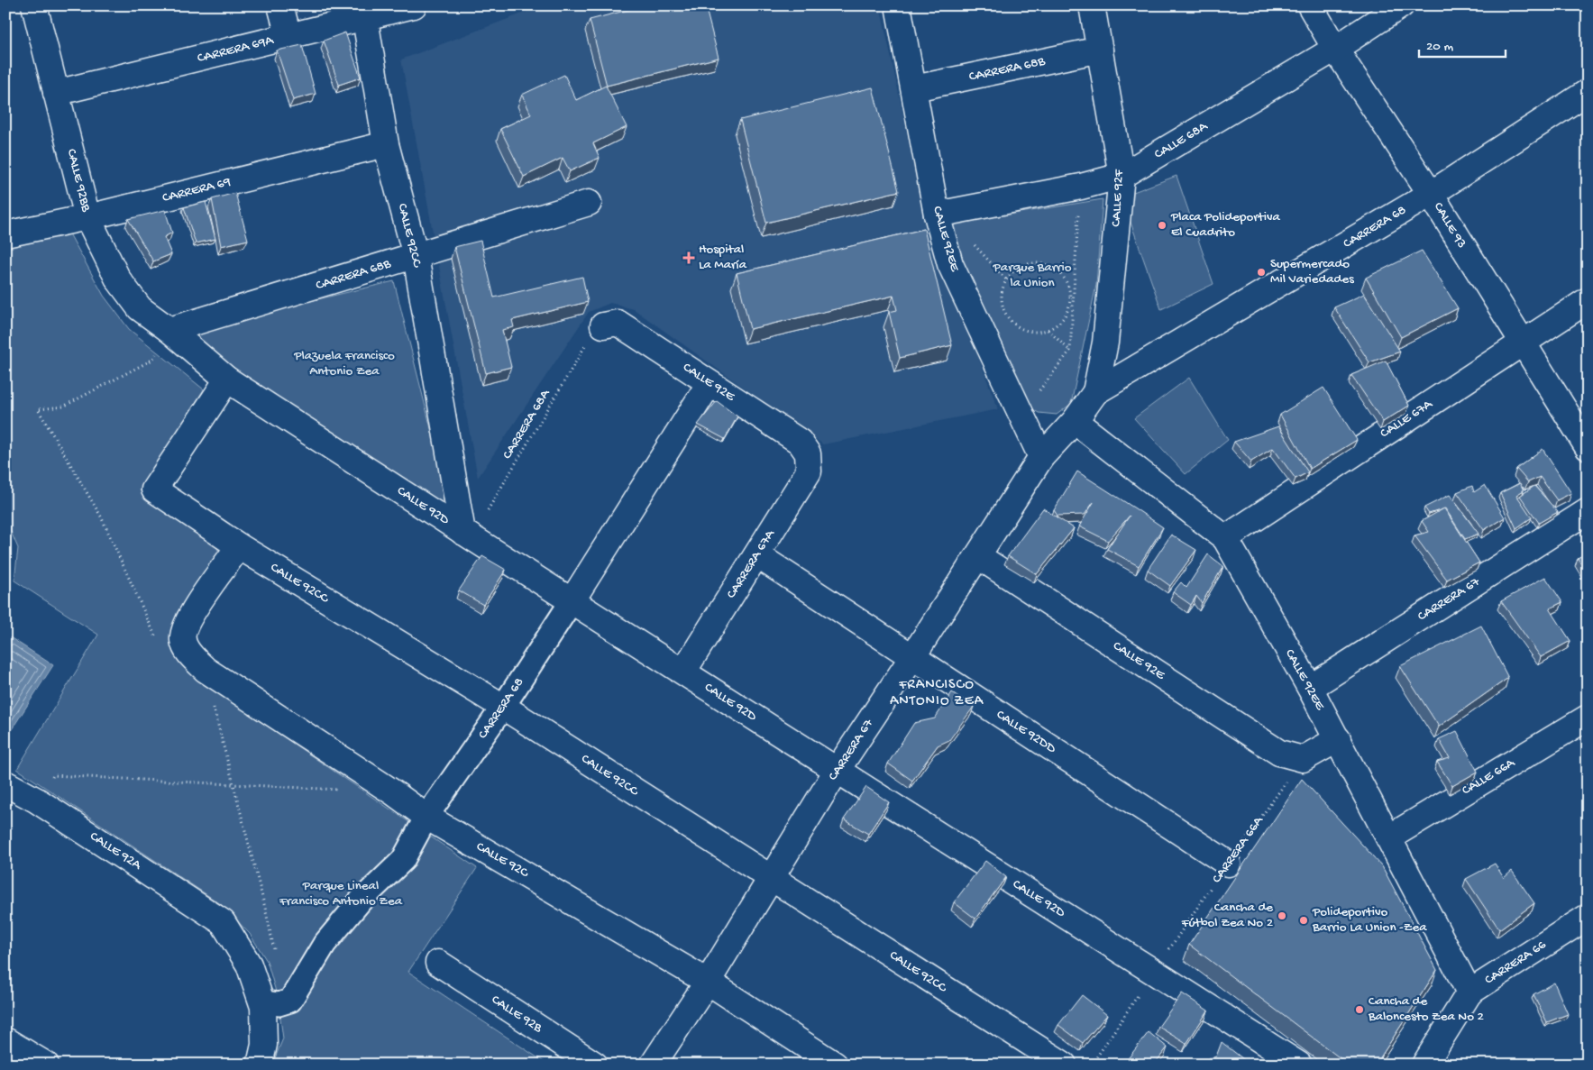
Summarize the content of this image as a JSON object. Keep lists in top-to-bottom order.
{
  "streets": {
    "street": [
      "CARRERA 69A",
      "CARRERA 68B",
      "CALLE 68A",
      "CALLE 92BB",
      "CARRERA 69",
      "CALLE 92F",
      "CALLE 93",
      "CARRERA 68",
      "CALLE 92CC",
      "CALLE 92EE",
      "CALLE 92E",
      "CALLE 67A",
      "CALLE 92D",
      "CARRERA 67A",
      "CARRERA 67",
      "CALLE 92DD",
      "CALLE 66A",
      "CALLE 92A",
      "CALLE 92C",
      "CARRERA 66",
      "CALLE 92B"
    ],
    "path": ["CARRERA 68A", "CARRERA 66A"]
  },
  "crossings": [
    ["CARRERA 69A", "CALLE 92BB"],
    ["CARRERA 69A", "CALLE 92CC"],
    ["CARRERA 68B", "CALLE 92BB"],
    ["CARRERA 68B", "CALLE 92F"],
    ["CARRERA 68B", "CALLE 92CC"],
    ["CARRERA 68B", "CALLE 92EE"],
    ["CARRERA 68B", "CALLE 92D"],
    ["CALLE 68A", "CALLE 92F"],
    ["CALLE 68A", "CALLE 93"],
    ["CALLE 68A", "CALLE 92EE"],
    ["CALLE 92BB", "CARRERA 69"],
    ["CALLE 92BB", "CALLE 92D"],
    ["CARRERA 69", "CALLE 92CC"],
    ["CALLE 92F", "CARRERA 68"],
    ["CALLE 93", "CARRERA 68"],
    ["CALLE 93", "CALLE 67A"],
    ["CARRERA 68", "CALLE 92CC"],
    ["CARRERA 68", "CALLE 92EE"],
    ["CARRERA 68", "CALLE 92E"],
    ["CARRERA 68", "CALLE 92D"],
    ["CARRERA 68", "CARRERA 67"],
    ["CARRERA 68", "CALLE 92C"],
    ["CALLE 92CC", "CARRERA 68A"],
    ["CALLE 92CC", "CALLE 92D"],
    ["CALLE 92CC", "CARRERA 67"],
    ["CALLE 92CC", "CALLE 92C"],
    ["CALLE 92EE", "CALLE 67A"],
    ["CALLE 92EE", "CARRERA 67"],
    ["CALLE 92EE", "CALLE 66A"],
    ["CALLE 92EE", "CARRERA 66"],
    ["CALLE 92E", "CARRERA 68A"],
    ["CALLE 92E", "CARRERA 67A"],
    ["CALLE 92E", "CARRERA 67"],
    ["CALLE 92E", "CARRERA 66A"],
    ["CARRERA 68A", "CALLE 92D"],
    ["CALLE 92D", "CARRERA 67A"],
    ["CALLE 92D", "CARRERA 67"],
    ["CALLE 92D", "CARRERA 66A"],
    ["CARRERA 67A", "CALLE 92DD"],
    ["CARRERA 67", "CALLE 92DD"],
    ["CARRERA 67", "CALLE 92C"],
    ["CALLE 92DD", "CARRERA 66A"]
  ],
  "districts": ["FRANCISCO ANTONIO ZEA"],
  "parks": ["Parque Barrio la Union", "Plazuela Francisco Antonio Zea", "Parque Lineal Francisco Antonio Zea"],
  "places": {
    "other": [
      "Placa Polideportiva El Cuadrito",
      "Supermercado Mil Variedades",
      "Cancha de Fútbol Zea No 2",
      "Polideportivo Barrio La Union -Zea",
      "Cancha de Baloncesto Zea No 2"
    ],
    "health": ["Hospital La María"]
  },
  "scale_bar": "20 m"
}
